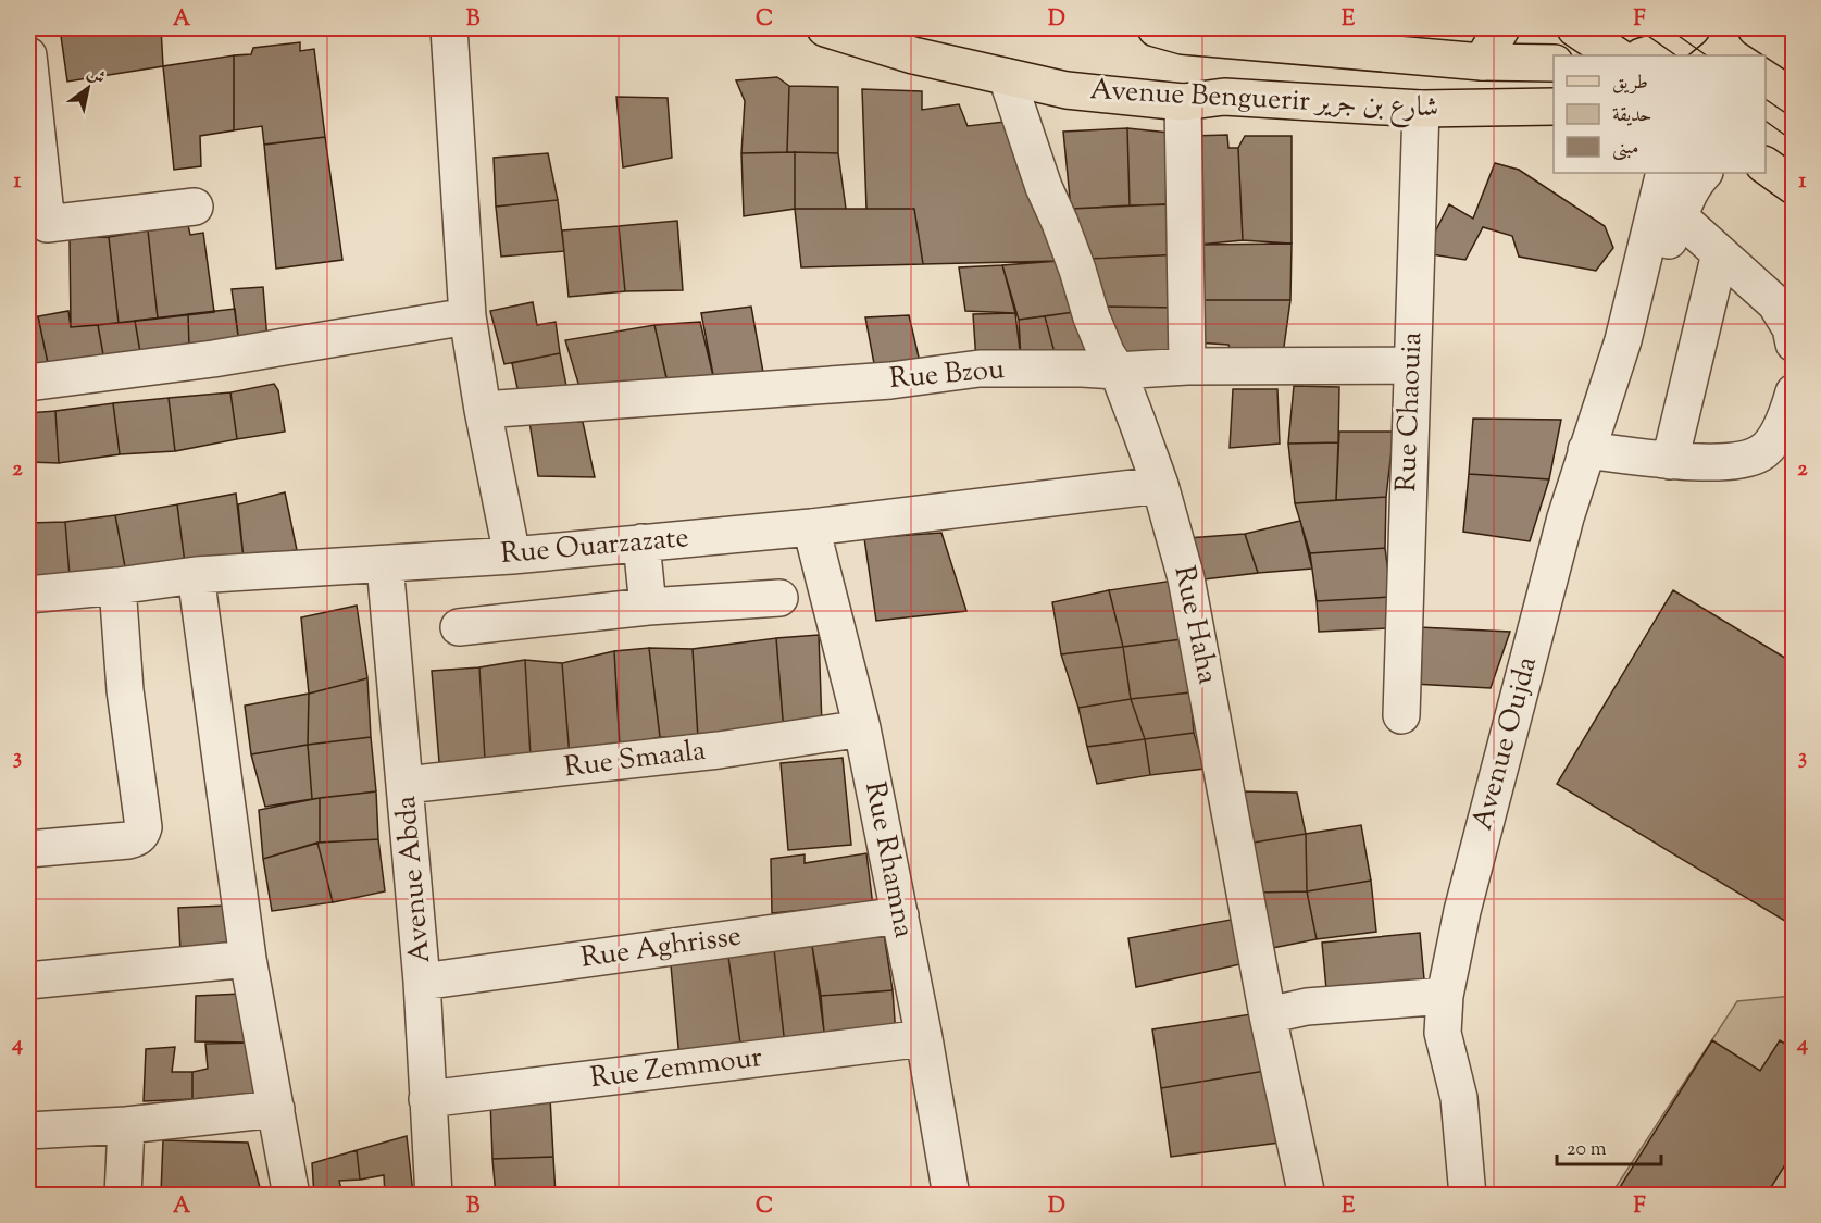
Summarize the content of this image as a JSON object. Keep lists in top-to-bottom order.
{
  "streets": {
    "main road": ["Avenue Benguerir شارع بن جرير"],
    "street": [
      "Rue Bzou",
      "Rue Chaouia",
      "Rue Ouarzazate",
      "Rue Haha",
      "Avenue Oujda",
      "Rue Smaala",
      "Rue Rhamna",
      "Avenue Abda",
      "Rue Aghrisse",
      "Rue Zemmour"
    ]
  },
  "crossings": [
    ["Avenue Benguerir شارع بن جرير", "Rue Chaouia"],
    ["Avenue Benguerir شارع بن جرير", "Rue Haha"],
    ["Rue Bzou", "Rue Chaouia"],
    ["Rue Bzou", "Rue Haha"],
    ["Rue Ouarzazate", "Rue Haha"],
    ["Rue Ouarzazate", "Rue Rhamna"],
    ["Rue Ouarzazate", "Avenue Abda"],
    ["Rue Smaala", "Rue Rhamna"],
    ["Rue Smaala", "Avenue Abda"],
    ["Rue Rhamna", "Rue Aghrisse"],
    ["Rue Rhamna", "Rue Zemmour"],
    ["Avenue Abda", "Rue Aghrisse"],
    ["Avenue Abda", "Rue Zemmour"]
  ],
  "legend": ["طريق", "حديقة", "مبنى"],
  "scale_bar": "20 m",
  "north": "top right",
  "grid": {
    "columns": [
      "A",
      "B",
      "C",
      "D",
      "E",
      "F"
    ],
    "rows": [
      "1",
      "2",
      "3",
      "4"
    ]
  }
}
